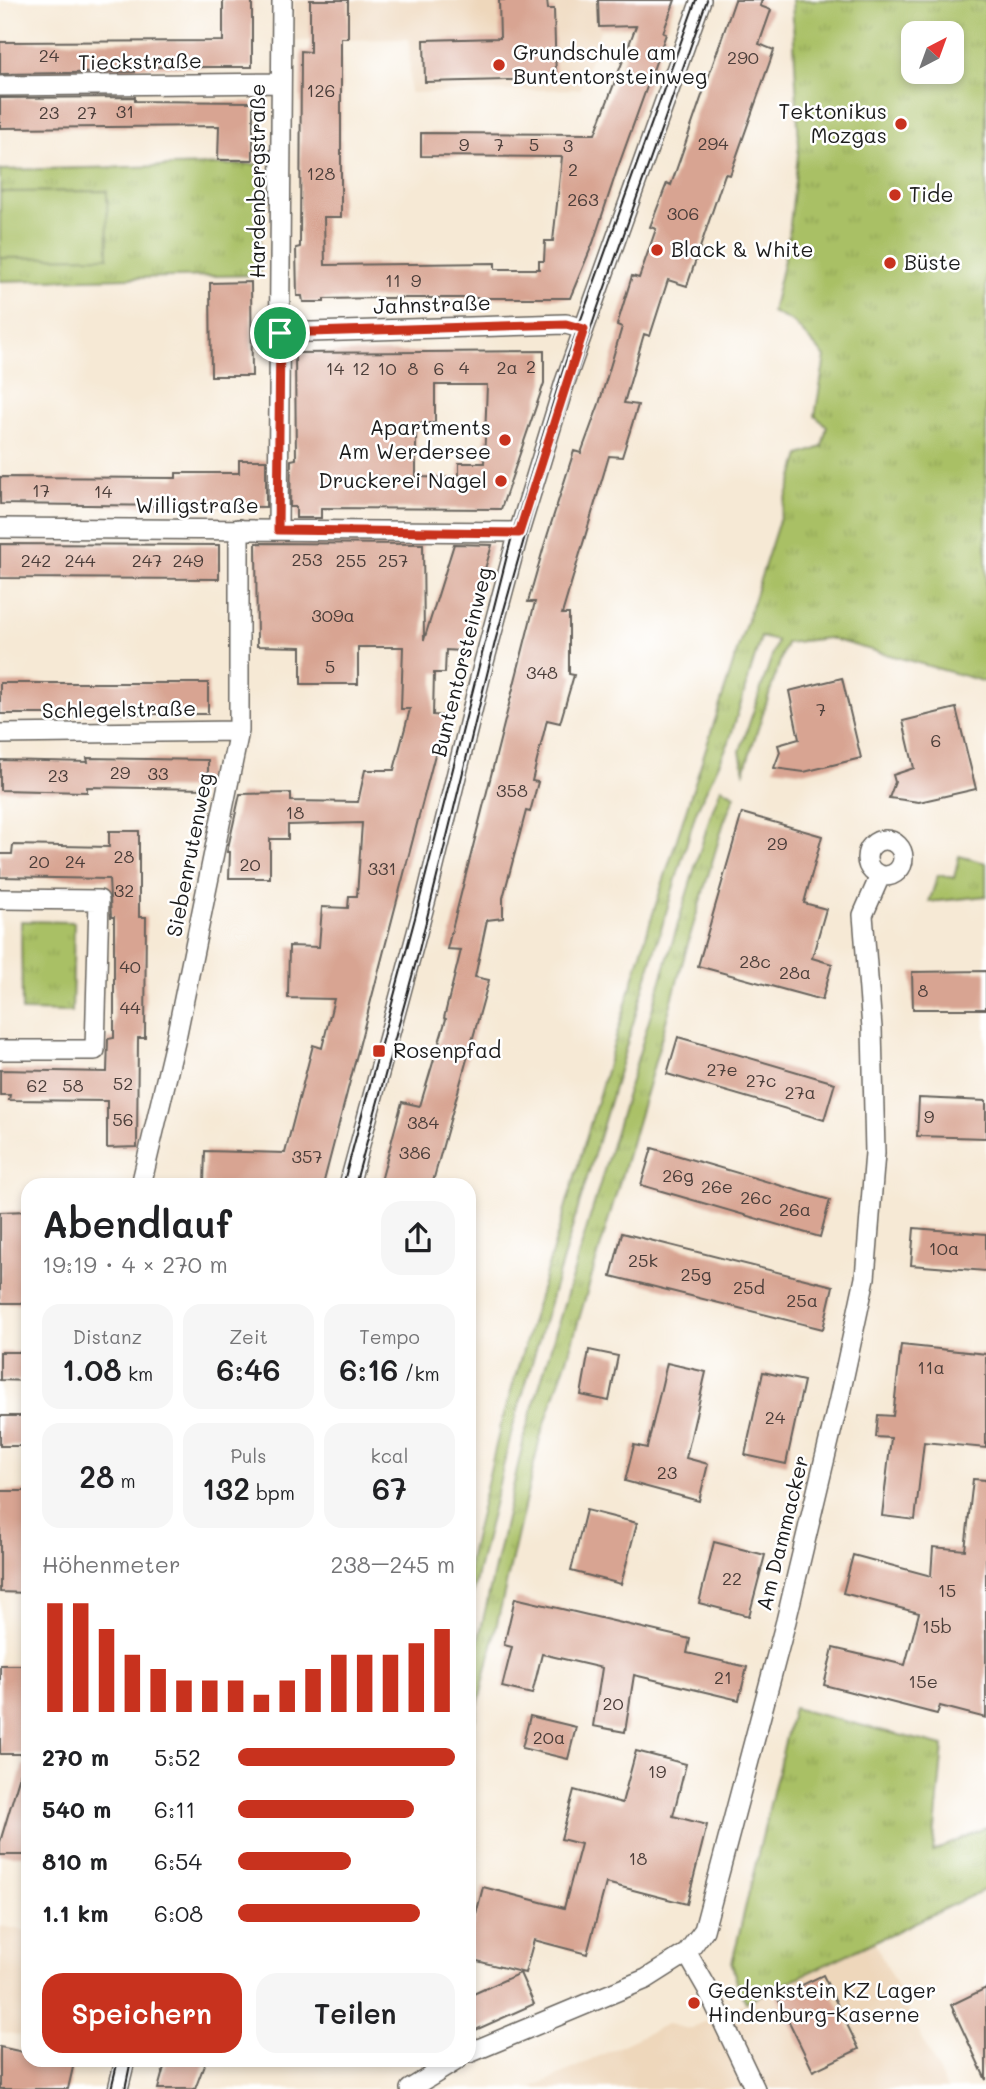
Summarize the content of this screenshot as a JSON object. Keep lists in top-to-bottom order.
{
  "streets": {
    "street": [
      "Tieckstraße",
      "Hardenbergstraße",
      "Jahnstraße",
      "Willigstraße",
      "Buntentorsteinweg",
      "Schlegelstraße",
      "Siebenrutenweg",
      "Am Dammacker"
    ]
  },
  "crossings": [
    ["Tieckstraße", "Hardenbergstraße"],
    ["Hardenbergstraße", "Jahnstraße"],
    ["Hardenbergstraße", "Willigstraße"],
    ["Jahnstraße", "Buntentorsteinweg"],
    ["Willigstraße", "Buntentorsteinweg"],
    ["Willigstraße", "Siebenrutenweg"],
    ["Schlegelstraße", "Siebenrutenweg"]
  ],
  "places": {
    "other": [
      "Grundschule am Buntentorsteinweg",
      "Tektonikus Mozgas",
      "Tide",
      "Black & White",
      "Büste",
      "Apartments Am Werdersee",
      "Druckerei Nagel",
      "Gedenkstein KZ Lager Hindenburg-Kaserne"
    ],
    "transit": ["Rosenpfad"]
  },
  "house_numbers": [
    "24",
    "290",
    "126",
    "31",
    "23",
    "27",
    "294",
    "9",
    "7",
    "5",
    "3",
    "2",
    "128",
    "263",
    "306",
    "11",
    "9",
    "2",
    "4",
    "2a",
    "14",
    "12",
    "10",
    "8",
    "6",
    "17",
    "14",
    "253",
    "242",
    "244",
    "247",
    "249",
    "255",
    "257",
    "309a",
    "5",
    "348",
    "7",
    "6",
    "29",
    "33",
    "23",
    "358",
    "18",
    "29",
    "28",
    "20",
    "24",
    "20",
    "331",
    "32",
    "28c",
    "40",
    "28a",
    "8",
    "44",
    "27e",
    "27c",
    "52",
    "62",
    "58",
    "27a",
    "9",
    "56",
    "384",
    "386",
    "357",
    "26g",
    "26e",
    "26c",
    "26a",
    "10a",
    "25k",
    "25g",
    "25d",
    "25a",
    "11a",
    "24",
    "23",
    "22",
    "15",
    "15b",
    "21",
    "15e",
    "20",
    "20a",
    "19",
    "18"
  ],
  "north": "top right",
  "page": {
    "heading": ["Abendlauf", "19:19 · 4 × 270 m"],
    "stats": [
      ["Distanz", "1.08 km"],
      ["Zeit", "6:46"],
      ["Tempo", "6:16 /km"],
      ["28 m"],
      ["Puls", "132 bpm"],
      ["kcal", "67"]
    ],
    "chart": ["Höhenmeter", "238–245 m"],
    "list": [
      {
        "name": "270 m",
        "note": "5:52"
      },
      {
        "name": "540 m",
        "note": "6:11"
      },
      {
        "name": "810 m",
        "note": "6:54"
      },
      {
        "name": "1.1 km",
        "note": "6:08"
      }
    ],
    "buttons": ["Speichern", "Teilen"]
  }
}
